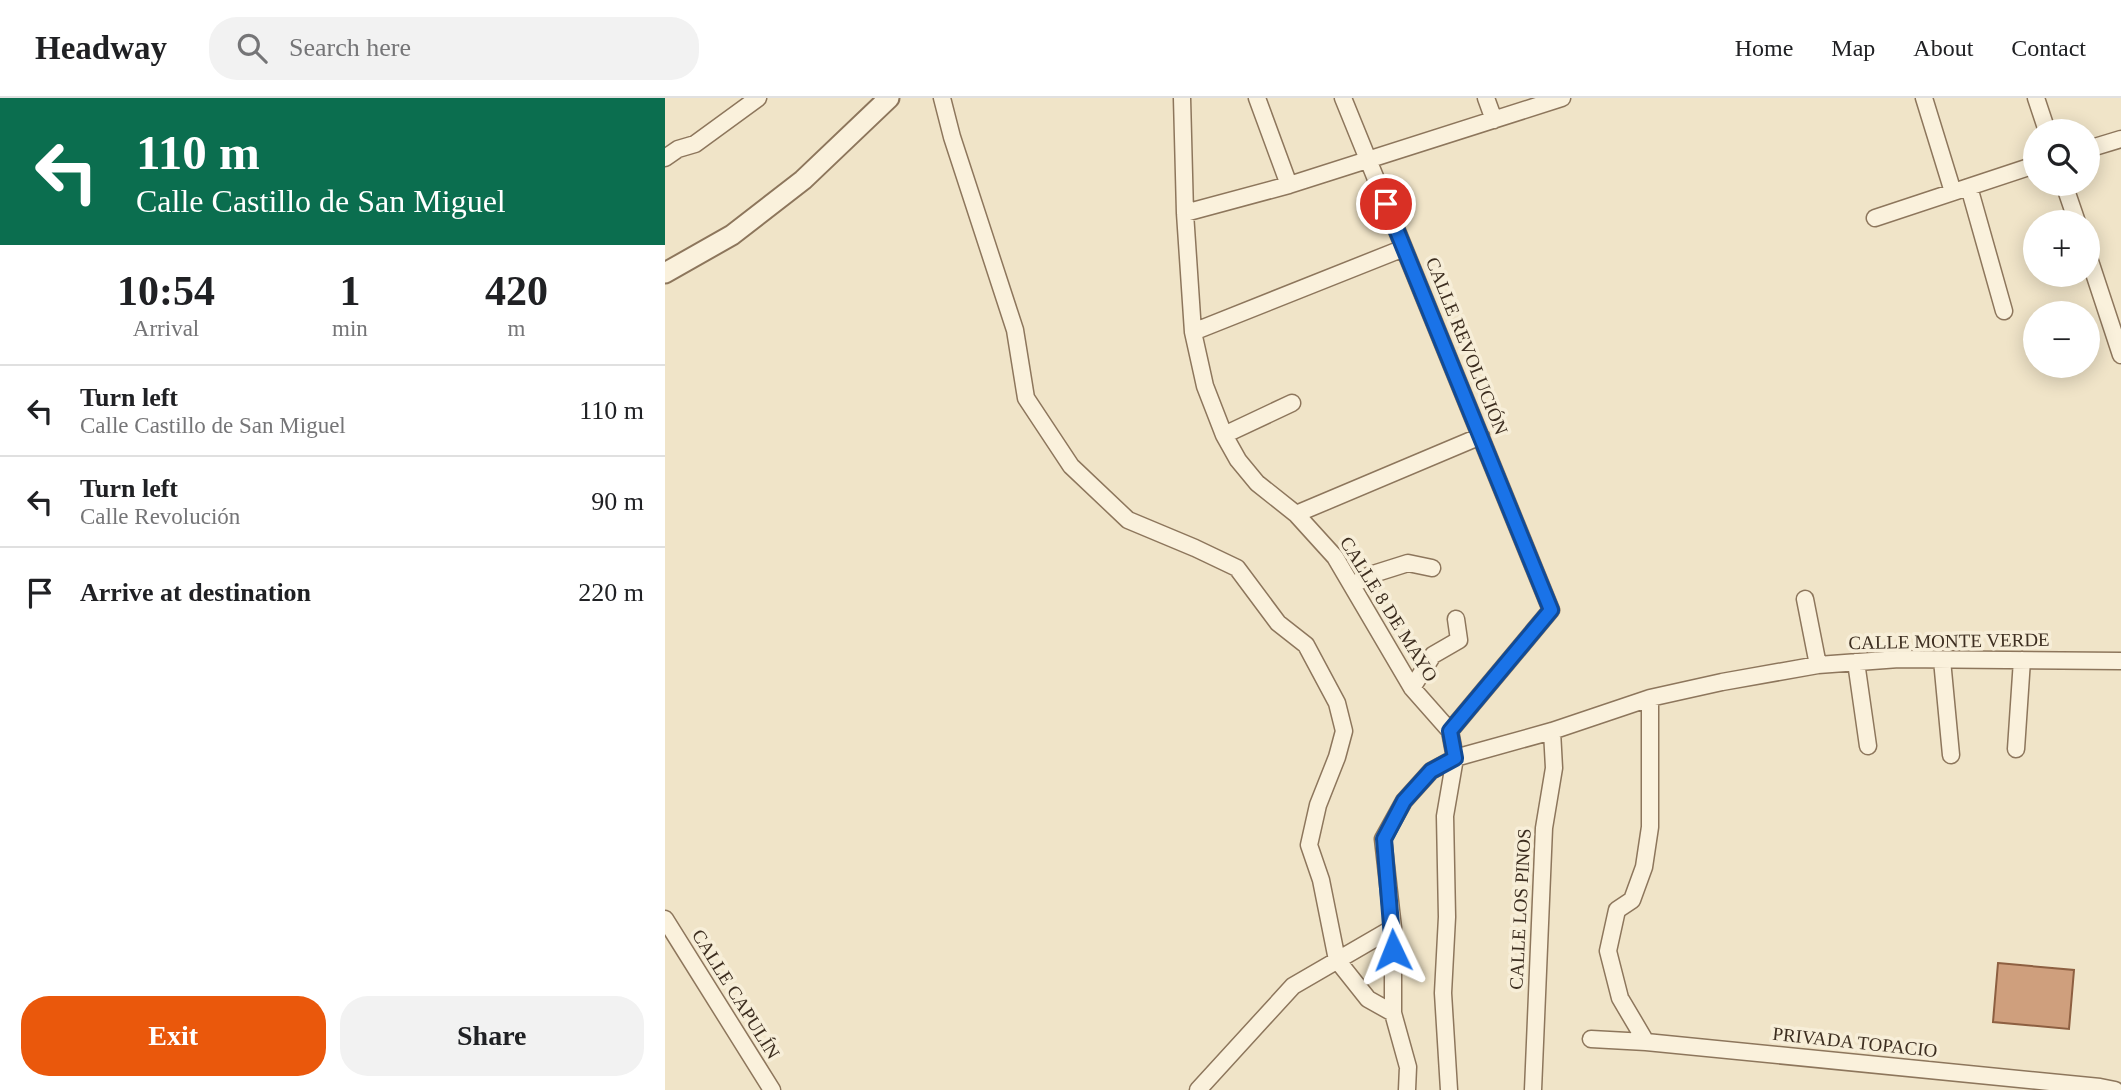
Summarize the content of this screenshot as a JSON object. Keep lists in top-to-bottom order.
{
  "streets": {
    "street": [
      "CALLE REVOLUCIÓN",
      "CALLE 8 DE MAYO",
      "CALLE MONTE VERDE",
      "CALLE LOS PINOS",
      "CALLE CAPULÍN",
      "PRIVADA TOPACIO"
    ]
  },
  "crossings": [
    ["CALLE REVOLUCIÓN", "CALLE 8 DE MAYO"],
    ["CALLE MONTE VERDE", "CALLE LOS PINOS"]
  ],
  "page": {
    "header": "Headway",
    "search": "Search here",
    "nav": [
      "Home",
      "Map",
      "About",
      "Contact"
    ],
    "turn": ["110 m", "Calle Castillo de San Miguel"],
    "map_buttons": ["+", "−"],
    "eta": [
      "10:54",
      "Arrival",
      "1",
      "min",
      "420",
      "m"
    ],
    "list": [
      {
        "name": "Turn left",
        "note": "Calle Castillo de San Miguel",
        "value": "110 m"
      },
      {
        "name": "Turn left",
        "note": "Calle Revolución",
        "value": "90 m"
      },
      {
        "name": "Arrive at destination",
        "value": "220 m"
      }
    ],
    "buttons": ["Exit", "Share"]
  }
}
